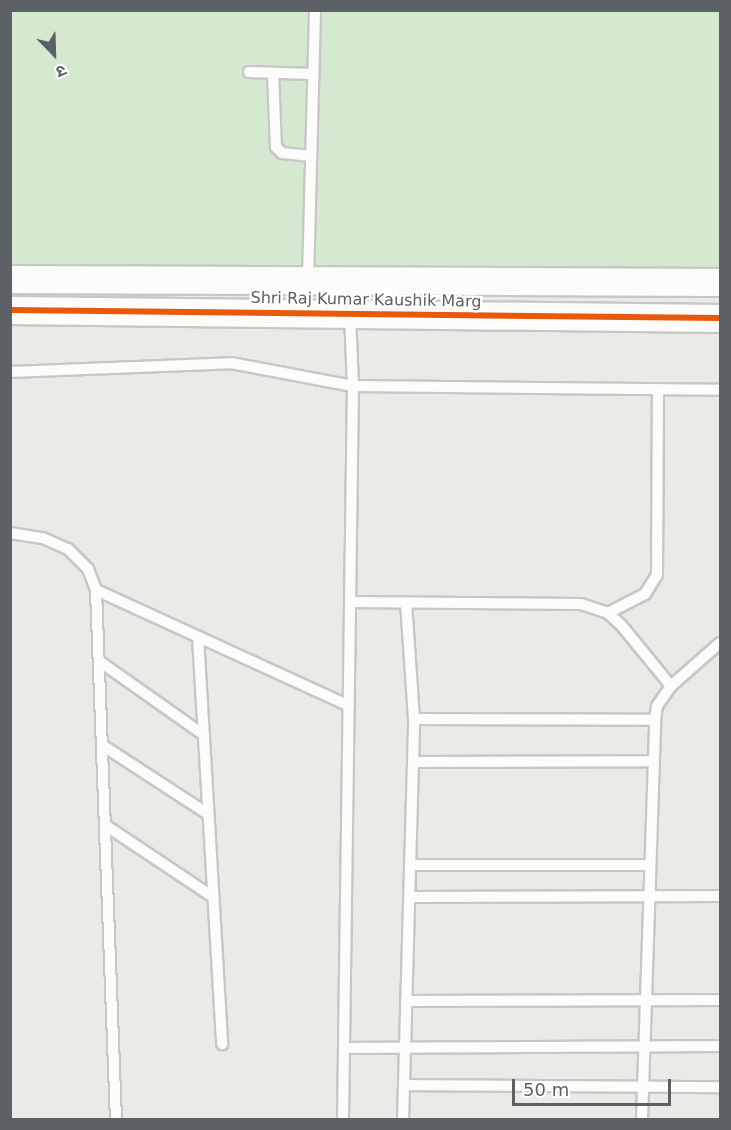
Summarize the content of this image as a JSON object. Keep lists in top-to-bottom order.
{
  "streets": {
    "street": ["Shri Raj Kumar Kaushik Marg"]
  },
  "scale_bar": "50 m",
  "north": "bottom right"
}
